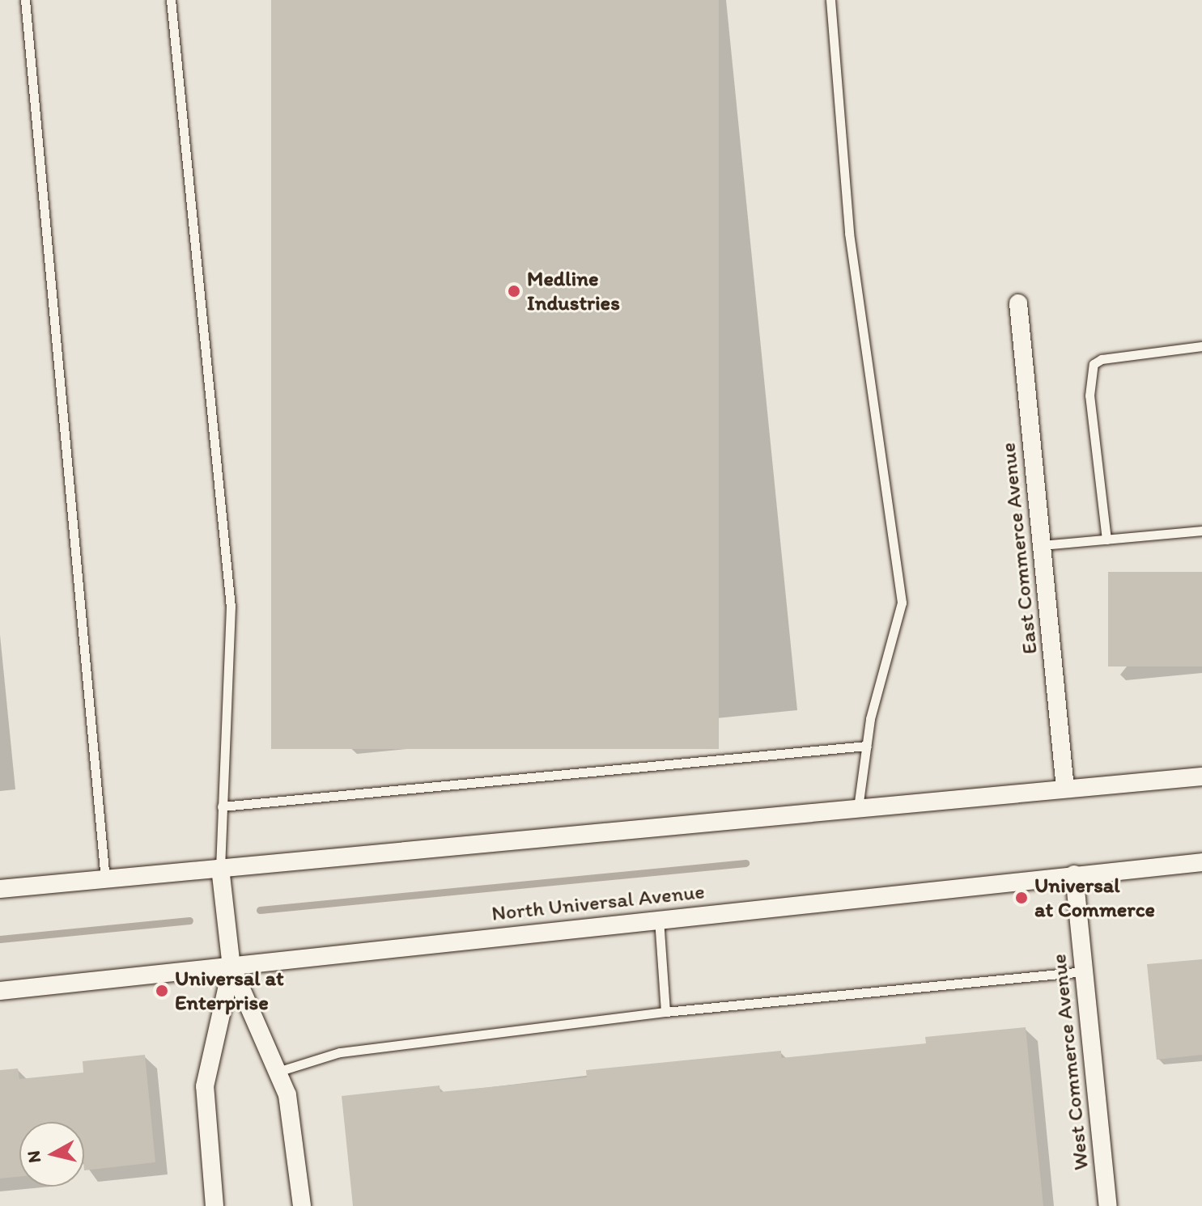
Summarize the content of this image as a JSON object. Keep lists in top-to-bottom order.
{
  "streets": {
    "street": ["East Commerce Avenue", "North Universal Avenue", "West Commerce Avenue"]
  },
  "crossings": [
    ["North Universal Avenue", "West Commerce Avenue"]
  ],
  "places": ["Medline Industries", "Universal at Commerce", "Universal at Enterprise"],
  "north": "left"
}
